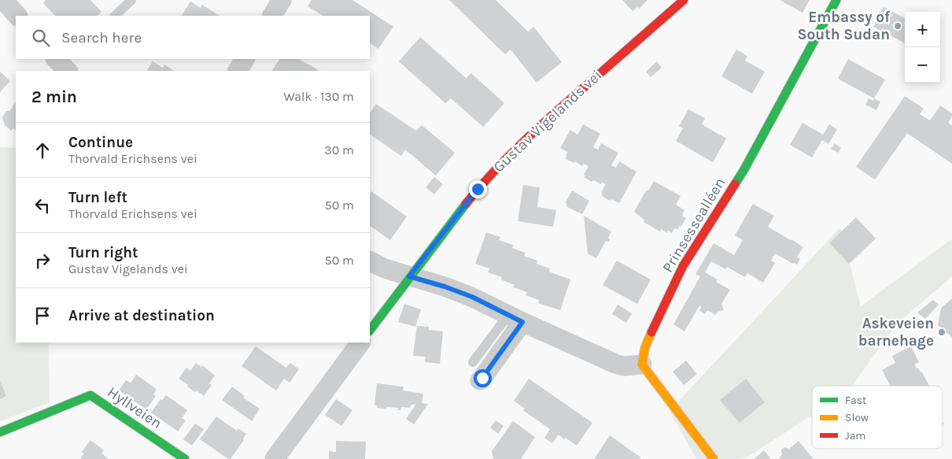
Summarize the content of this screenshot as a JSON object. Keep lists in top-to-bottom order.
{
  "streets": {
    "street": ["Gustav Vigelands vei", "Prinsessealléen", "Hyllveien"]
  },
  "places": ["Embassy of South Sudan", "Askeveien barnehage"],
  "legend": ["Fast", "Slow", "Jam"],
  "page": {
    "map_buttons": ["+", "−"],
    "search": "Search here",
    "heading": ["2 min", "Walk · 130 m"],
    "list": [
      ["Continue", "Thorvald Erichsens vei", "30 m"],
      ["Turn left", "Thorvald Erichsens vei", "50 m"],
      ["Turn right", "Gustav Vigelands vei", "50 m"],
      "Arrive at destination"
    ]
  }
}
